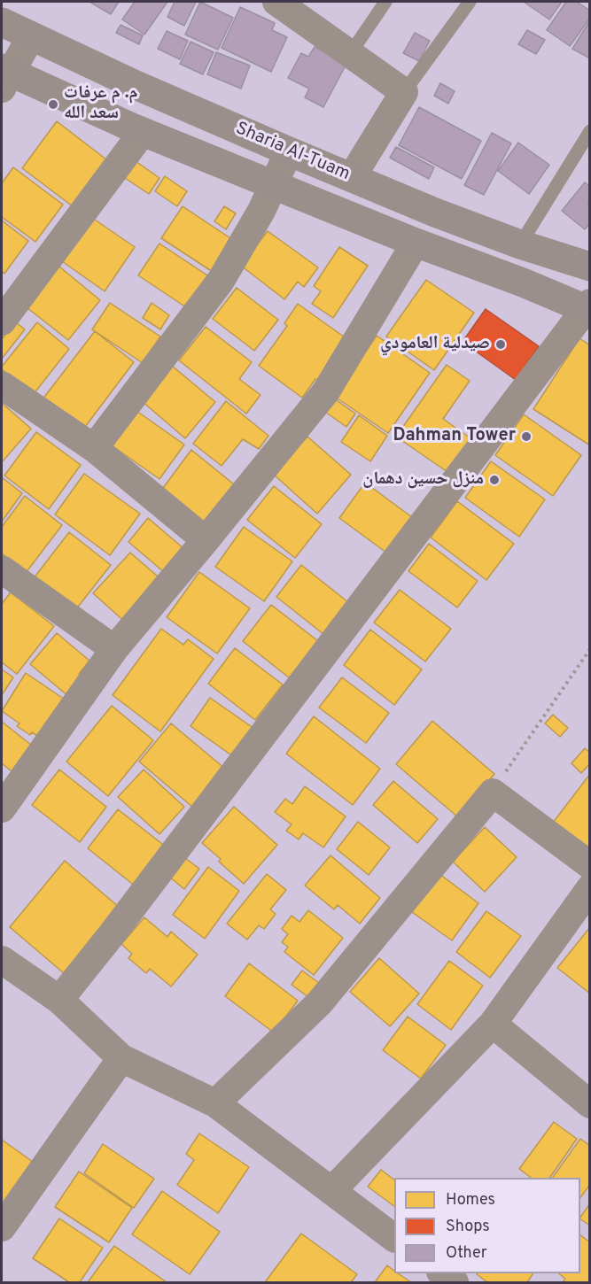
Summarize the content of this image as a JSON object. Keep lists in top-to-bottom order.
{
  "streets": {
    "main road": ["Sharia Al-Tuam"]
  },
  "places": [
    "م. م عرفات سعد الله",
    "صيدلية العامودي",
    "Dahman Tower",
    "منزل حسين دهمان"
  ],
  "legend": ["Homes", "Shops", "Other"]
}
